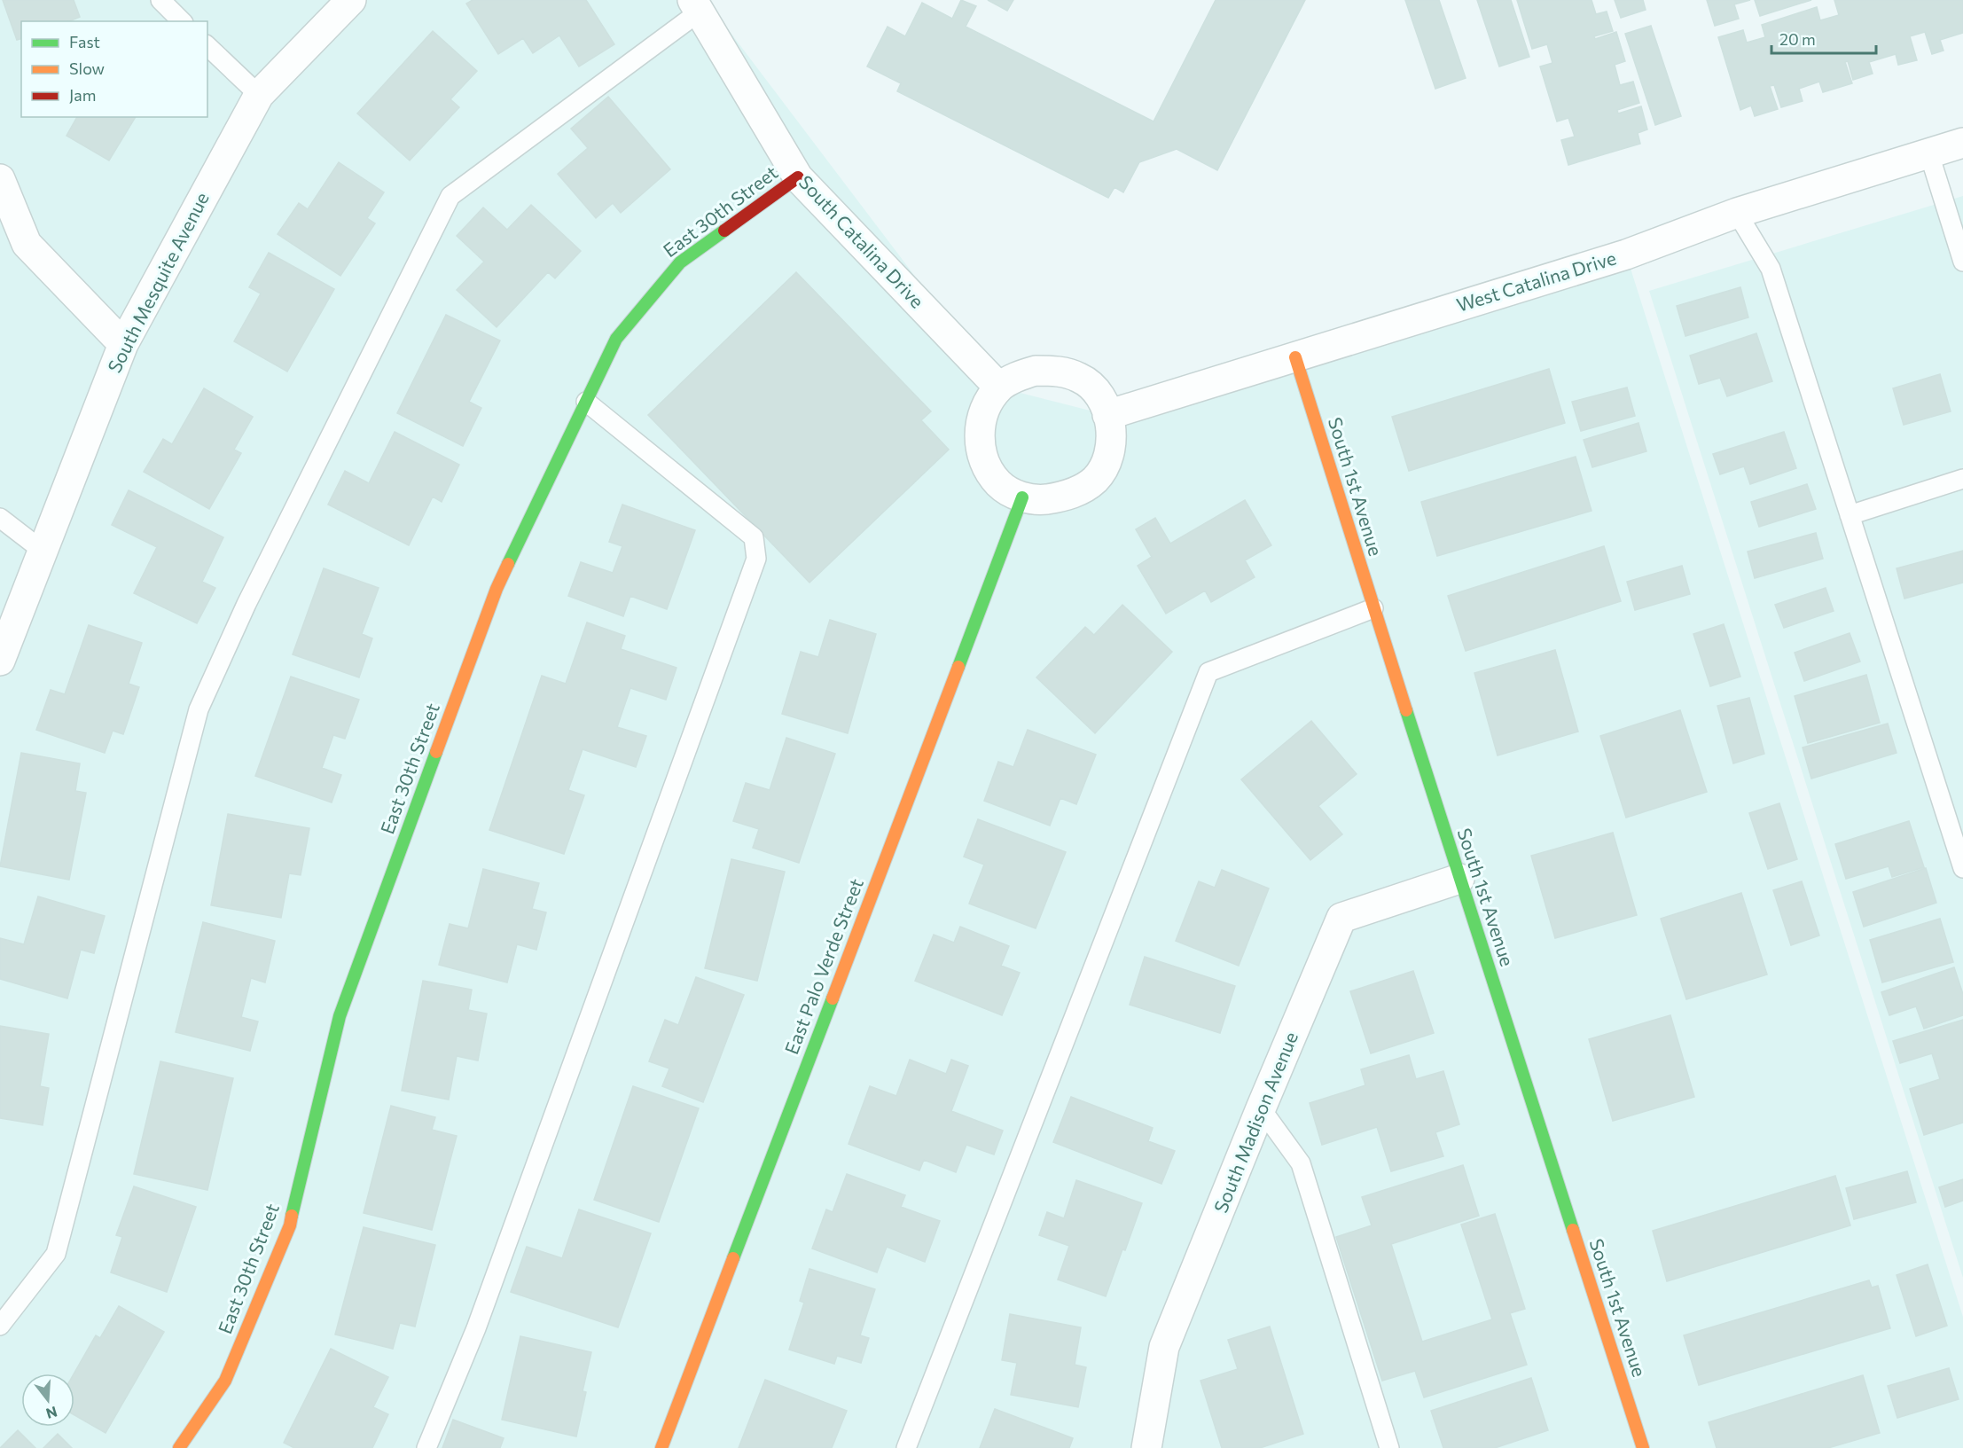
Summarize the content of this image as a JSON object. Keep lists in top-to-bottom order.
{
  "streets": {
    "street": [
      "East 30th Street",
      "South Catalina Drive",
      "West Catalina Drive",
      "South Mesquite Avenue",
      "South 1st Avenue",
      "East Palo Verde Street",
      "South Madison Avenue"
    ]
  },
  "crossings": [
    ["East 30th Street", "South Catalina Drive"],
    ["South Catalina Drive", "West Catalina Drive"],
    ["South Catalina Drive", "East Palo Verde Street"],
    ["West Catalina Drive", "South 1st Avenue"],
    ["West Catalina Drive", "East Palo Verde Street"],
    ["South 1st Avenue", "South Madison Avenue"]
  ],
  "legend": ["Fast", "Slow", "Jam"],
  "scale_bar": "20 m",
  "north": "bottom"
}
